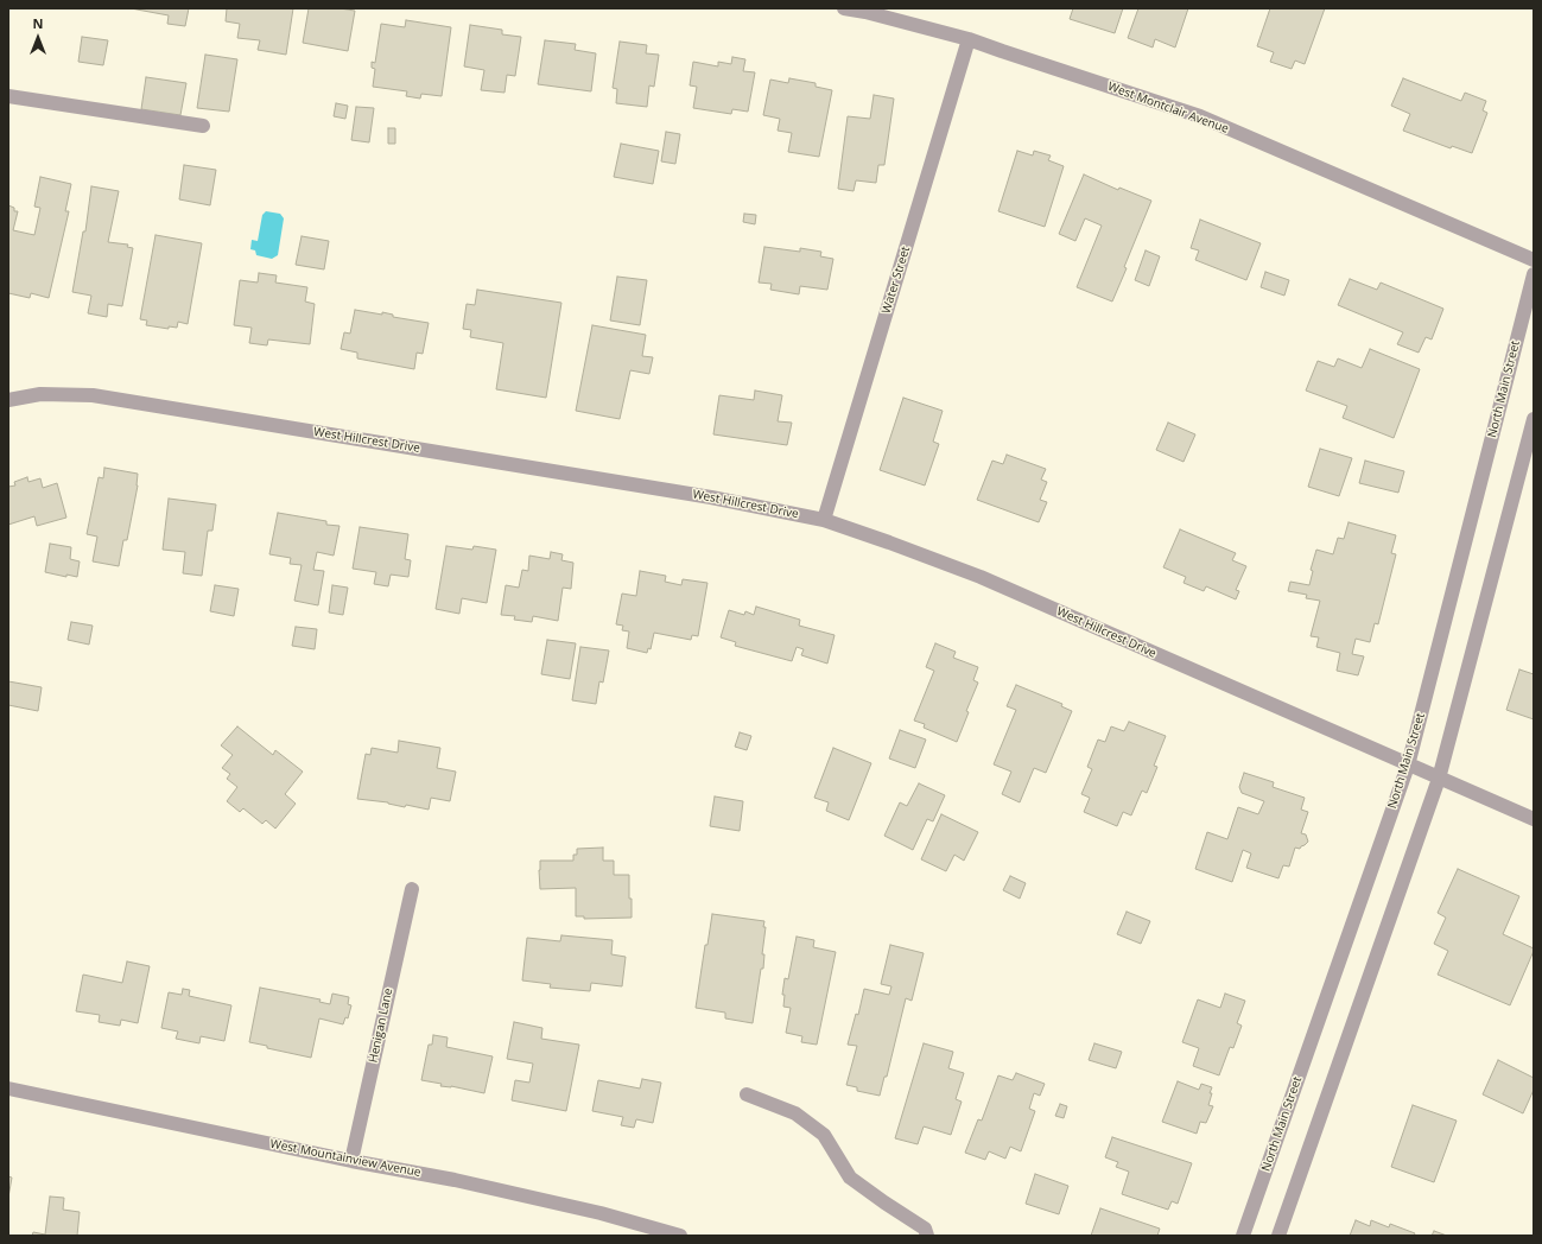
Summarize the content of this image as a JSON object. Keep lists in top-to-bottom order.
{
  "streets": {
    "street": [
      "West Montclair Avenue",
      "Water Street",
      "North Main Street",
      "West Hillcrest Drive",
      "Henigan Lane",
      "West Mountainview Avenue"
    ]
  },
  "crossings": [
    ["West Montclair Avenue", "Water Street"],
    ["Water Street", "West Hillcrest Drive"],
    ["North Main Street", "West Hillcrest Drive"],
    ["Henigan Lane", "West Mountainview Avenue"]
  ],
  "north": "top"
}
